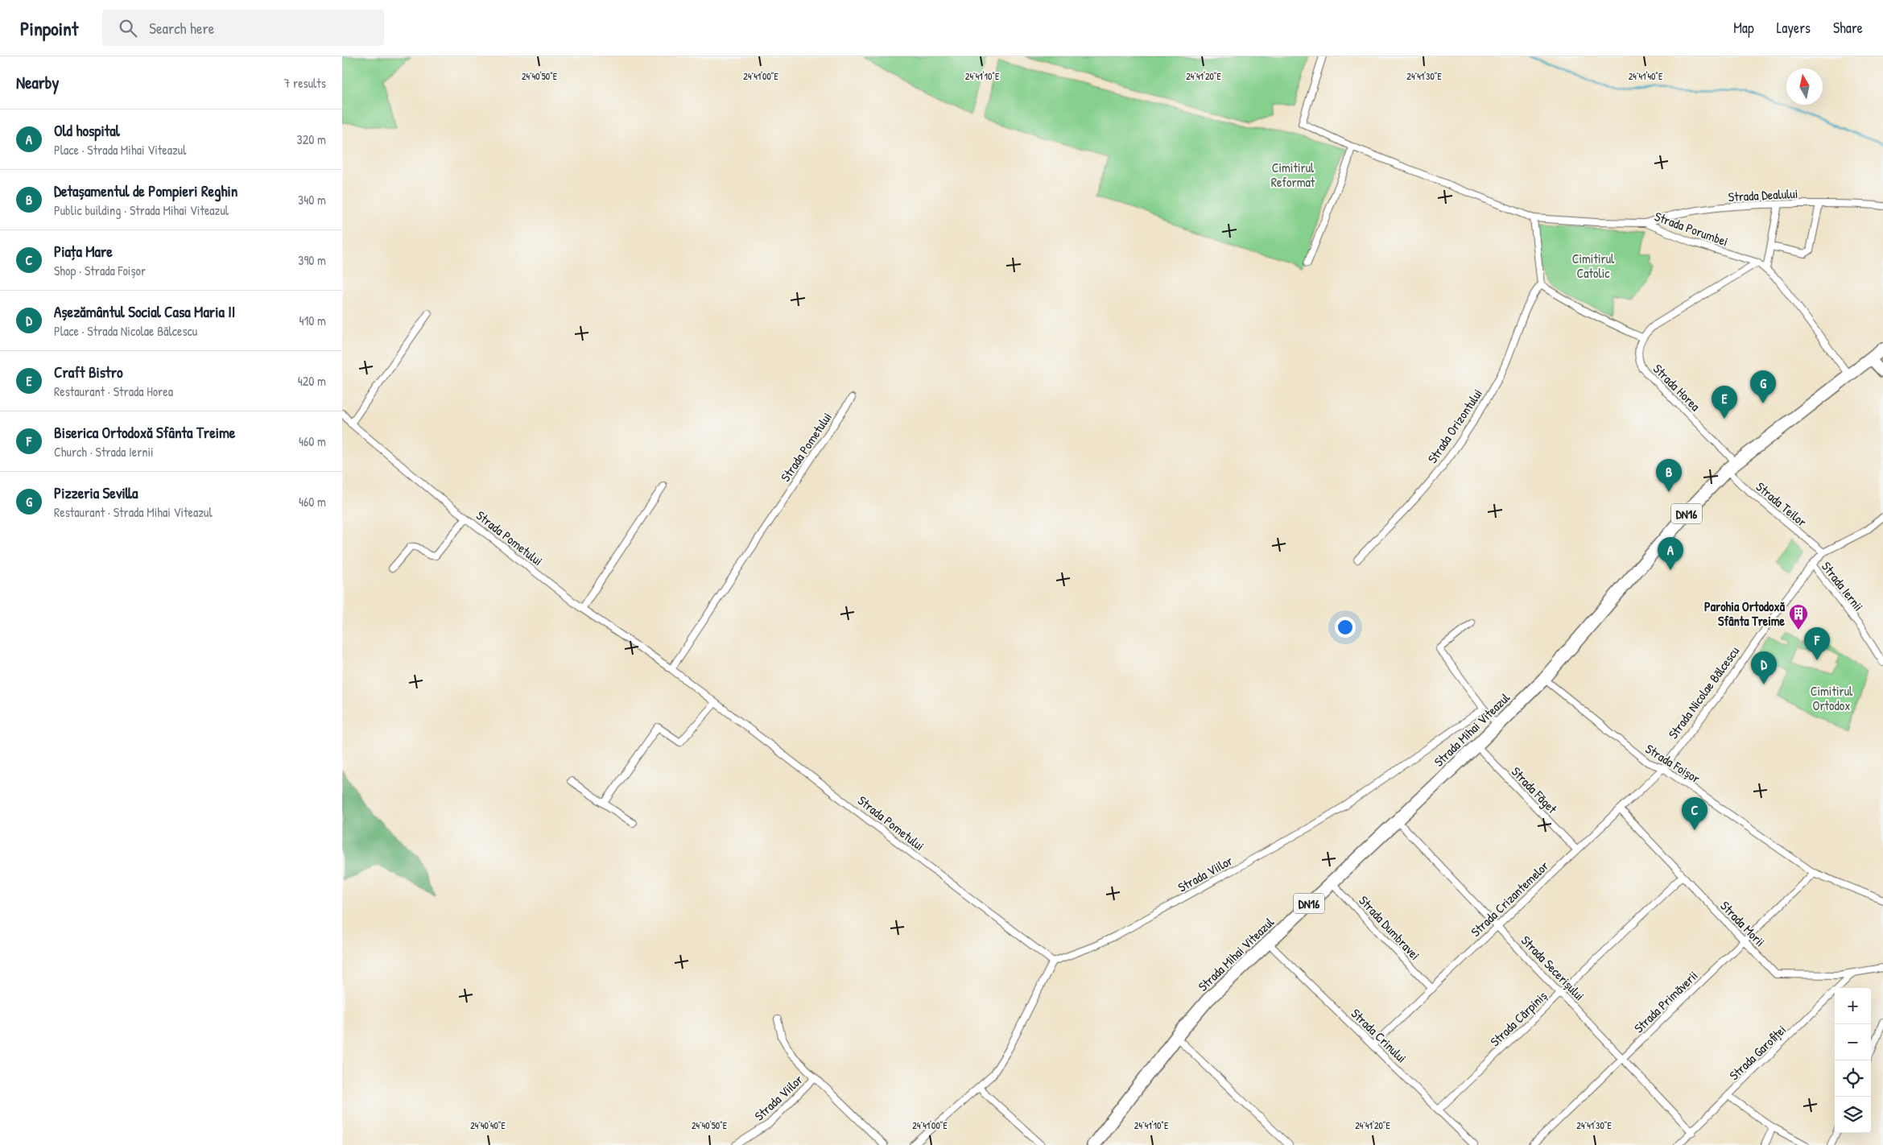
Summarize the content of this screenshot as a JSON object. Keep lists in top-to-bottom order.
{
  "streets": {
    "highway": ["DN16", "Strada Mihai Viteazul"],
    "street": [
      "Strada Dealului",
      "Strada Porumbei",
      "Strada Horea",
      "Strada Orizontului",
      "Strada Pometului",
      "Strada Teilor",
      "Strada Iernii",
      "Strada Nicolae Bălcescu",
      "Strada Foișor",
      "Strada Făget",
      "Strada Viilor",
      "Strada Crizantemelor",
      "Strada Morii",
      "Strada Dumbravei",
      "Strada Secerișului",
      "Strada Primăverii",
      "Strada Cărpiniș",
      "Strada Crinului",
      "Strada Garofiței"
    ]
  },
  "crossings": [
    ["Strada Dealului", "Strada Porumbei"],
    ["Strada Porumbei", "Strada Mihai Viteazul"],
    ["Strada Horea", "Strada Teilor"],
    ["Strada Horea", "Strada Mihai Viteazul"],
    ["Strada Pometului", "Strada Viilor"],
    ["Strada Teilor", "Strada Nicolae Bălcescu"],
    ["Strada Teilor", "Strada Mihai Viteazul"],
    ["Strada Iernii", "Strada Nicolae Bălcescu"],
    ["Strada Nicolae Bălcescu", "Strada Foișor"],
    ["Strada Nicolae Bălcescu", "Strada Crizantemelor"],
    ["Strada Mihai Viteazul", "Strada Foișor"],
    ["Strada Mihai Viteazul", "Strada Făget"],
    ["Strada Mihai Viteazul", "Strada Dumbravei"],
    ["Strada Mihai Viteazul", "Strada Secerișului"],
    ["Strada Mihai Viteazul", "Strada Crinului"],
    ["Strada Foișor", "Strada Crizantemelor"],
    ["Strada Foișor", "Strada Primăverii"],
    ["Strada Făget", "Strada Crizantemelor"],
    ["Strada Crizantemelor", "Strada Morii"],
    ["Strada Crizantemelor", "Strada Dumbravei"],
    ["Strada Crizantemelor", "Strada Secerișului"],
    ["Strada Crizantemelor", "Strada Crinului"],
    ["Strada Morii", "Strada Primăverii"],
    ["Strada Morii", "Strada Cărpiniș"],
    ["Strada Morii", "Strada Garofiței"],
    ["Strada Secerișului", "Strada Primăverii"],
    ["Strada Secerișului", "Strada Cărpiniș"],
    ["Strada Secerișului", "Strada Garofiței"],
    ["Strada Cărpiniș", "Strada Crinului"]
  ],
  "parks": ["Cimitirul Reformat", "Cimitirul Catolic", "Cimitirul Ortodox"],
  "places": {
    "building": ["Parohia Ortodoxă Sfânta Treime"]
  },
  "north": "top",
  "page": {
    "header": "Pinpoint",
    "search": "Search here",
    "nav": ["Map", "Layers", "Share"],
    "heading": ["Nearby", "7 results"],
    "list": [
      {
        "mark": "A",
        "name": "Old hospital",
        "note": "Place · Strada Mihai Viteazul",
        "value": "320 m"
      },
      {
        "mark": "B",
        "name": "Detașamentul de Pompieri Reghin",
        "note": "Public building · Strada Mihai Viteazul",
        "value": "340 m"
      },
      {
        "mark": "C",
        "name": "Piața Mare",
        "note": "Shop · Strada Foișor",
        "value": "390 m"
      },
      {
        "mark": "D",
        "name": "Așezământul Social Casa Maria II",
        "note": "Place · Strada Nicolae Bălcescu",
        "value": "410 m"
      },
      {
        "mark": "E",
        "name": "Craft Bistro",
        "note": "Restaurant · Strada Horea",
        "value": "420 m"
      },
      {
        "mark": "F",
        "name": "Biserica Ortodoxă Sfânta Treime",
        "note": "Church · Strada Iernii",
        "value": "460 m"
      },
      {
        "mark": "G",
        "name": "Pizzeria Sevilla",
        "note": "Restaurant · Strada Mihai Viteazul",
        "value": "460 m"
      }
    ],
    "pins": [
      "G",
      "E",
      "B",
      "A",
      "F",
      "D",
      "C"
    ],
    "map_buttons": ["+", "−"]
  },
  "coordinates": [
    "24°40'50\"E",
    "24°41'00\"E",
    "24°41'10\"E",
    "24°41'20\"E",
    "24°41'30\"E",
    "24°41'40\"E",
    "24°40'40\"E"
  ]
}
